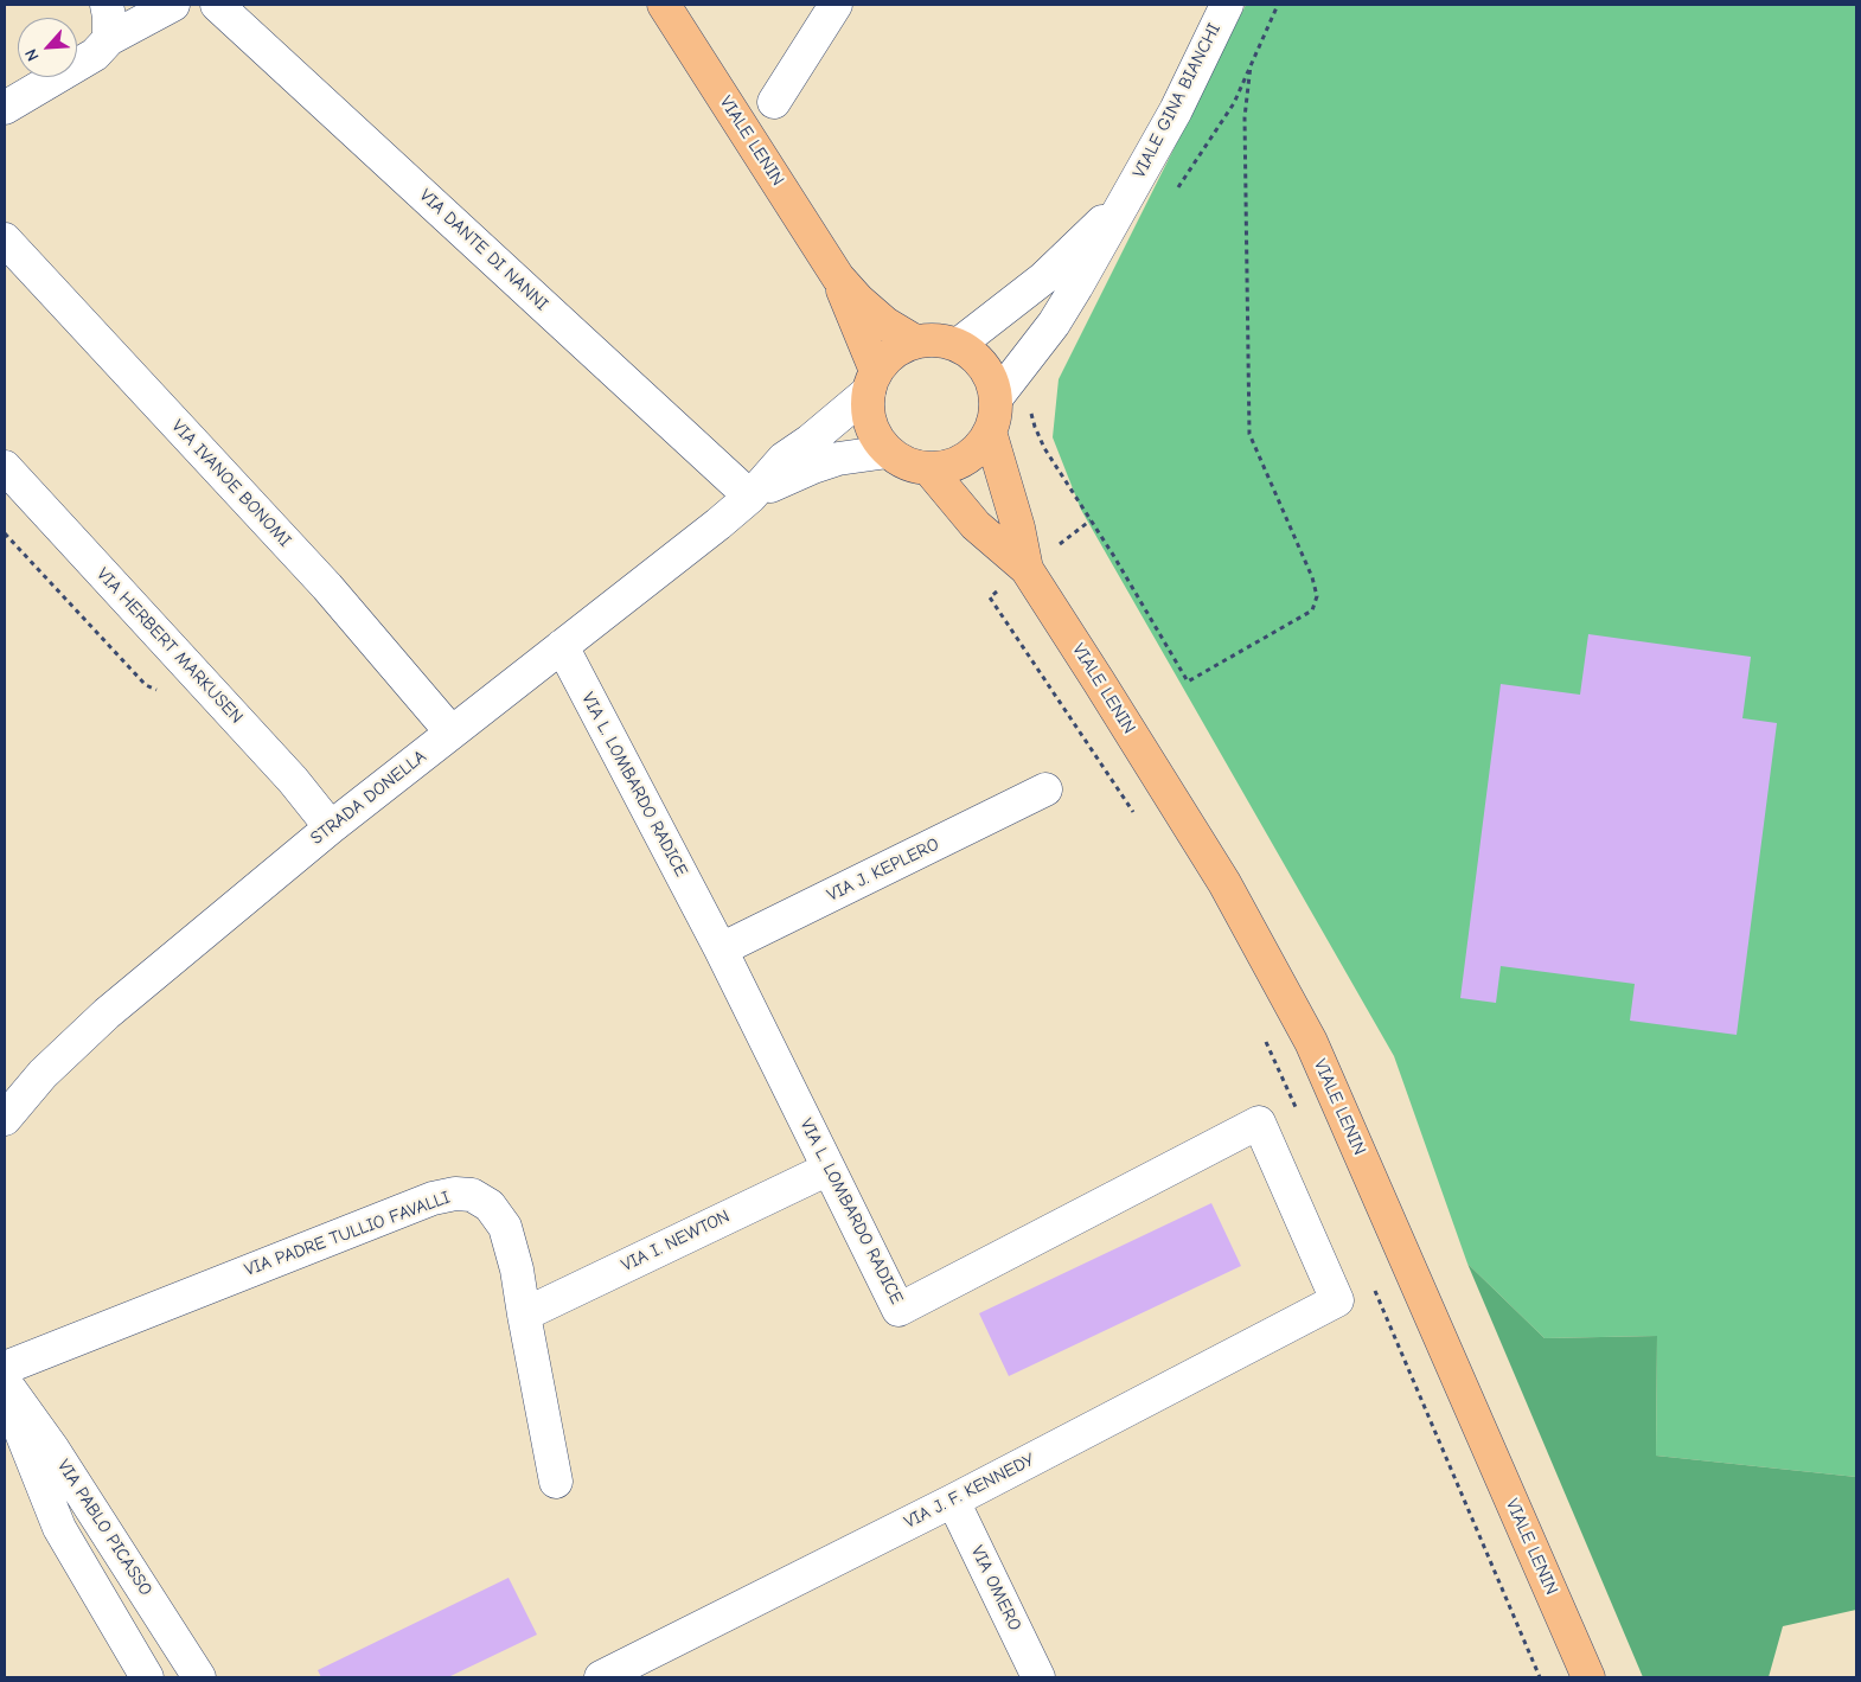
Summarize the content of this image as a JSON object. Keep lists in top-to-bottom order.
{
  "streets": {
    "main road": ["VIALE LENIN"],
    "street": [
      "VIALE GINA BIANCHI",
      "VIA DANTE DI NANNI",
      "VIA IVANOE BONOMI",
      "VIA HERBERT MARKUSEN",
      "VIA L. LOMBARDO RADICE",
      "STRADA DONELLA",
      "VIA J. KEPLERO",
      "VIA PADRE TULLIO FAVALLI",
      "VIA I. NEWTON",
      "VIA J. F. KENNEDY",
      "VIA PABLO PICASSO",
      "VIA OMERO"
    ]
  },
  "crossings": [
    ["VIALE GINA BIANCHI", "VIALE LENIN"],
    ["VIA DANTE DI NANNI", "STRADA DONELLA"],
    ["VIA IVANOE BONOMI", "STRADA DONELLA"],
    ["VIA HERBERT MARKUSEN", "STRADA DONELLA"],
    ["VIA L. LOMBARDO RADICE", "STRADA DONELLA"],
    ["VIA L. LOMBARDO RADICE", "VIA J. KEPLERO"],
    ["VIA L. LOMBARDO RADICE", "VIA I. NEWTON"],
    ["VIA L. LOMBARDO RADICE", "VIA J. F. KENNEDY"],
    ["VIA PADRE TULLIO FAVALLI", "VIA I. NEWTON"],
    ["VIA J. F. KENNEDY", "VIA OMERO"]
  ],
  "north": "bottom left"
}
